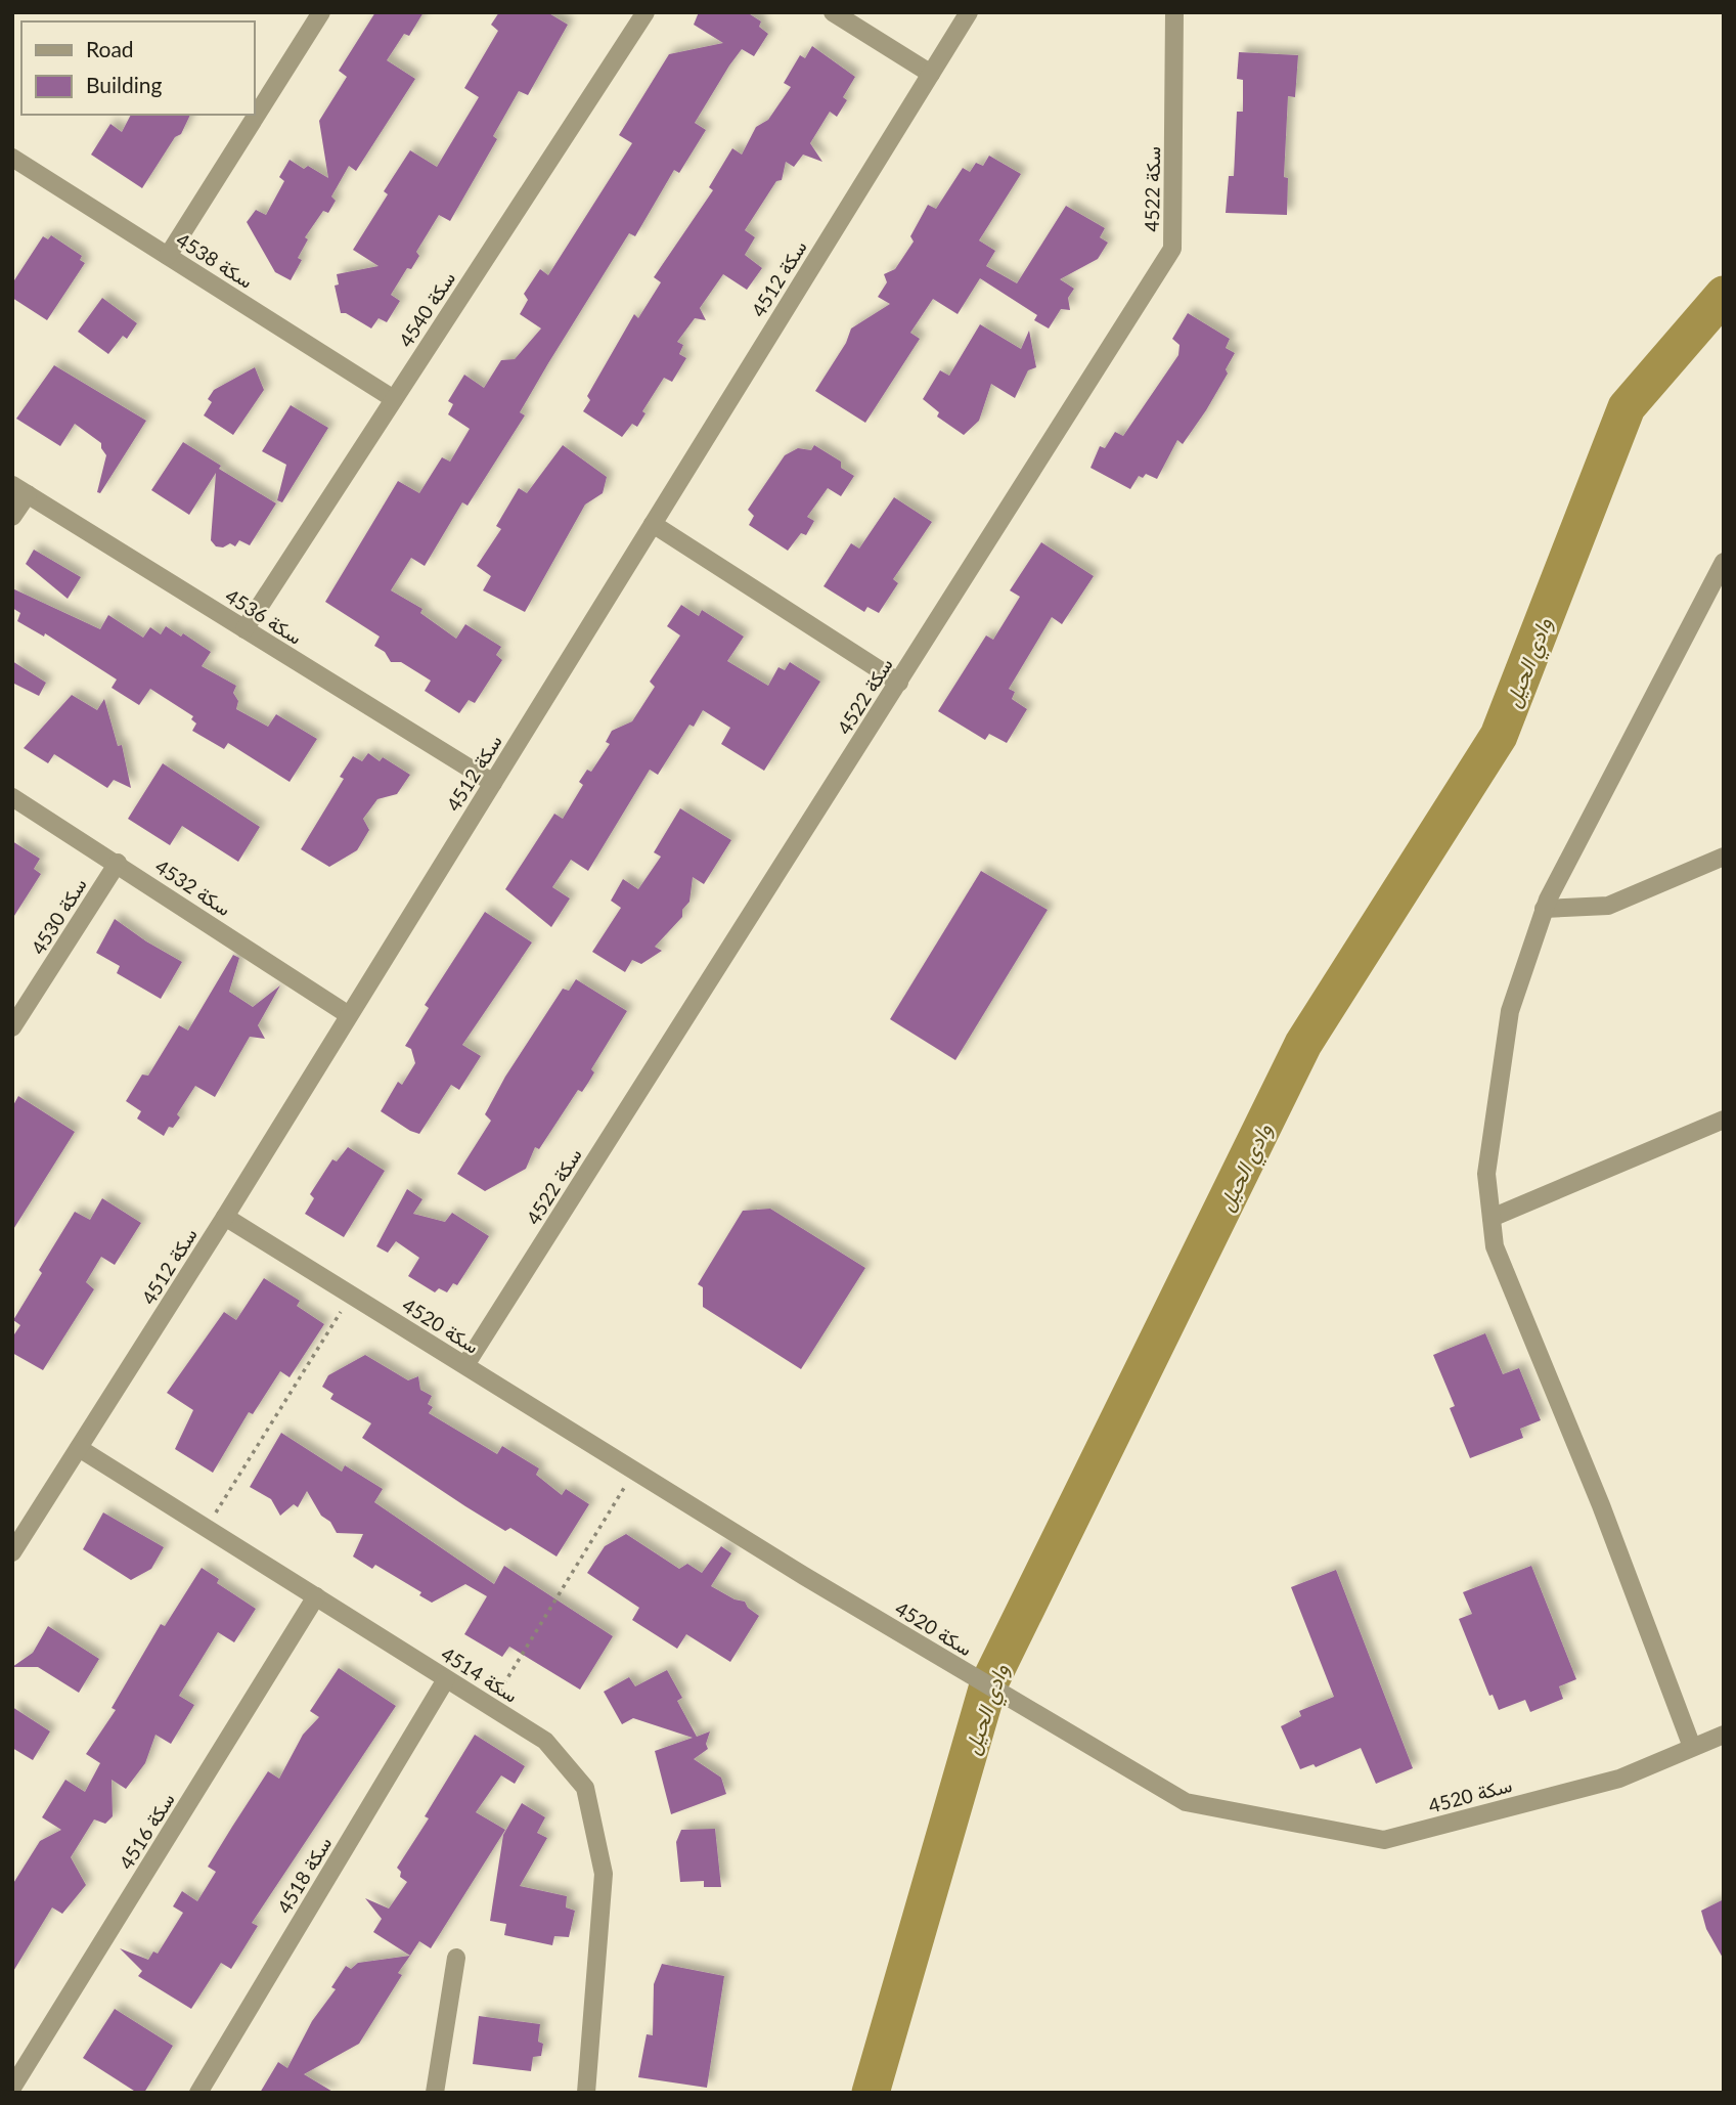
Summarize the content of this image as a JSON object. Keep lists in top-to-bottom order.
{
  "streets": {
    "street": [
      "سكة 4522",
      "سكة 4538",
      "سكة 4512",
      "سكة 4540",
      "سكة 4536",
      "سكة 4532",
      "سكة 4530",
      "سكة 4520",
      "سكة 4514",
      "سكة 4516",
      "سكة 4518"
    ]
  },
  "crossings": [
    ["سكة 4522", "سكة 4520"],
    ["سكة 4538", "سكة 4540"],
    ["سكة 4512", "سكة 4536"],
    ["سكة 4512", "سكة 4532"],
    ["سكة 4512", "سكة 4520"],
    ["سكة 4512", "سكة 4514"],
    ["سكة 4540", "سكة 4536"],
    ["سكة 4532", "سكة 4530"],
    ["سكة 4514", "سكة 4516"],
    ["سكة 4514", "سكة 4518"]
  ],
  "water": ["وادي الحيل"],
  "legend": ["Road", "Building"]
}
